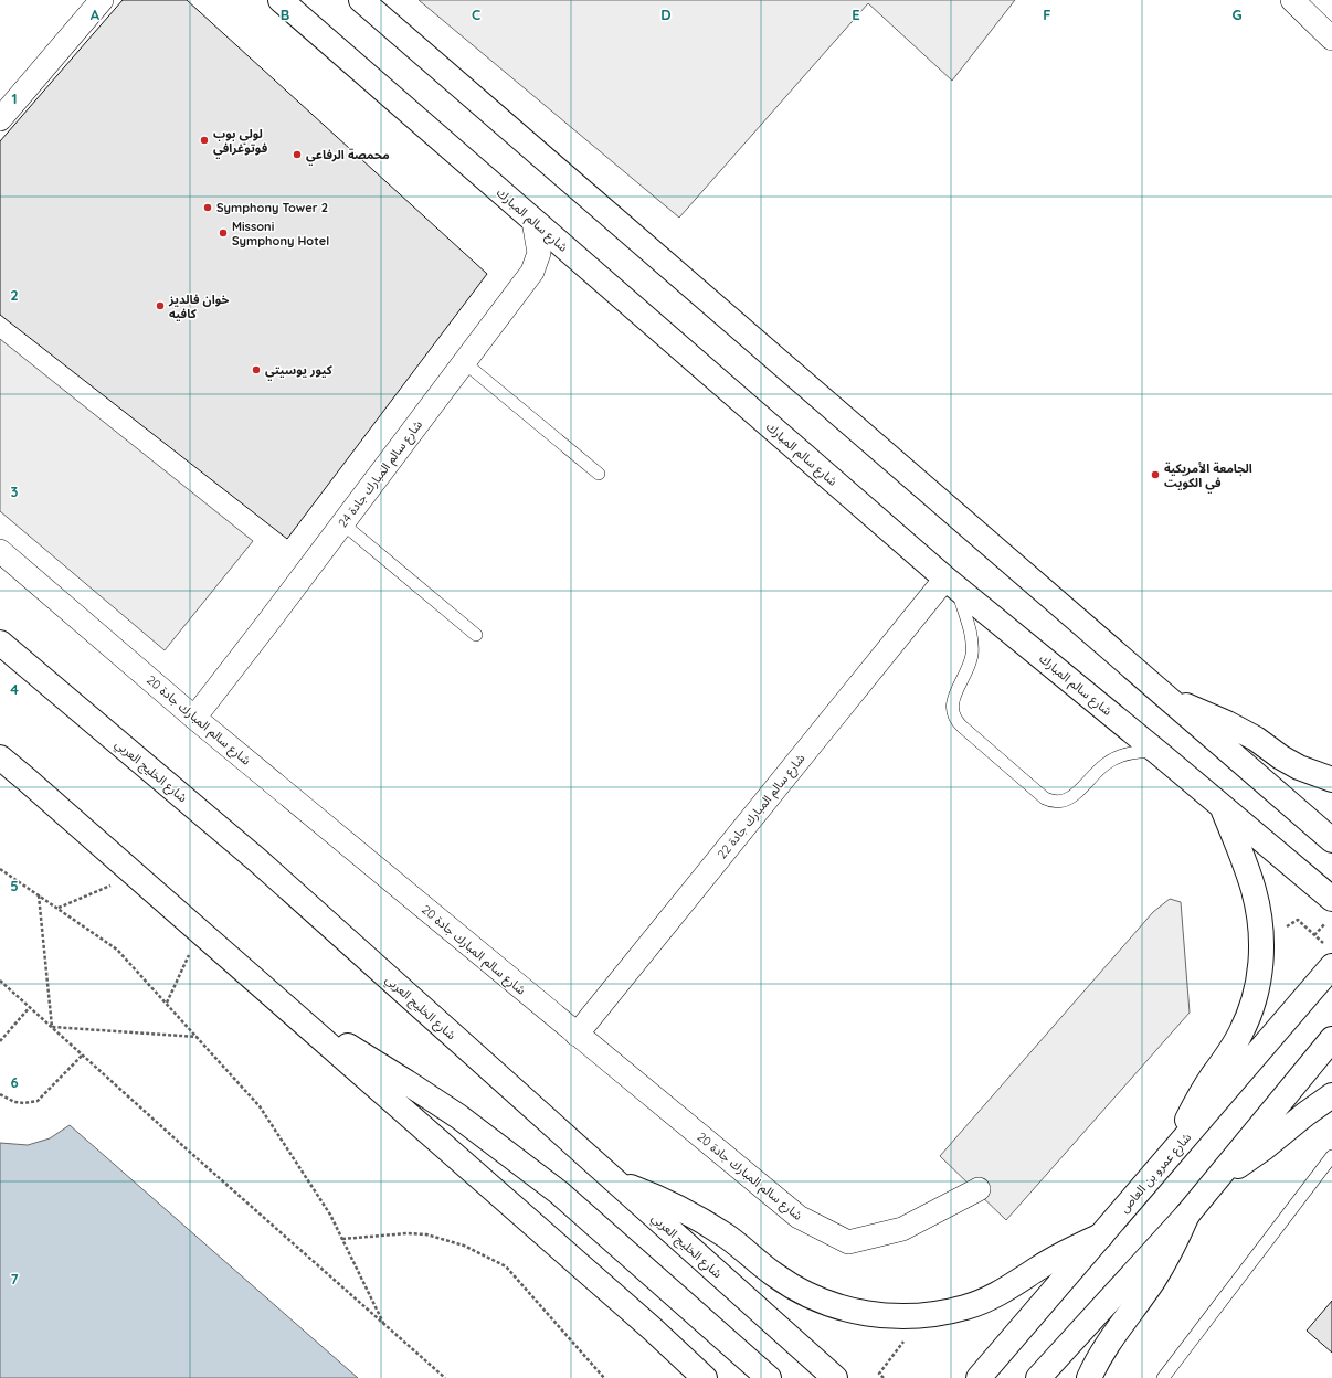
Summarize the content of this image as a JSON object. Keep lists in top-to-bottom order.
{
  "streets": {
    "main road": ["شارع سالم المبارك", "شارع الخليج العربي", "شارع عمرو بن العاص"],
    "street": ["شارع سالم المبارك جادة 24", "شارع سالم المبارك جادة 20", "شارع سالم المبارك جادة 22"]
  },
  "crossings": [
    ["شارع سالم المبارك", "شارع سالم المبارك جادة 24"],
    ["شارع سالم المبارك", "شارع سالم المبارك جادة 22"],
    ["شارع سالم المبارك جادة 24", "شارع سالم المبارك جادة 20"],
    ["شارع سالم المبارك جادة 20", "شارع سالم المبارك جادة 22"]
  ],
  "places": [
    "لولي بوب فوتوغرافي",
    "محمصة الرفاعي",
    "Symphony Tower 2",
    "Missoni Symphony Hotel",
    "خوان فالديز كافيه",
    "كيور يوسيتي",
    "الجامعة الأمريكية في الكويت"
  ],
  "grid": {
    "columns": [
      "A",
      "B",
      "C",
      "D",
      "E",
      "F",
      "G"
    ],
    "rows": [
      "1",
      "2",
      "3",
      "4",
      "5",
      "6",
      "7"
    ]
  }
}
